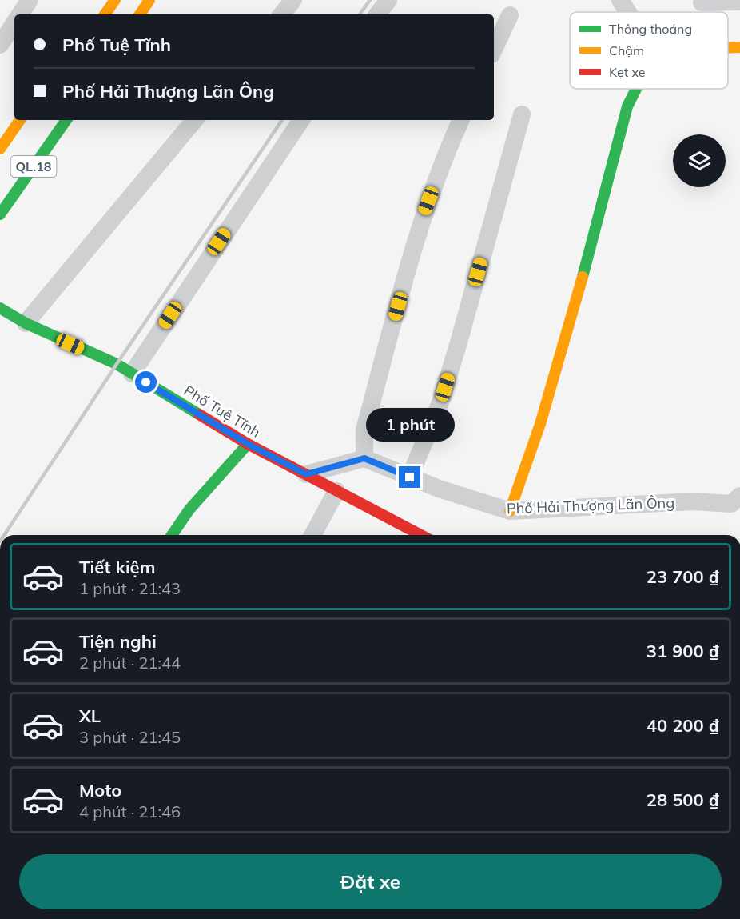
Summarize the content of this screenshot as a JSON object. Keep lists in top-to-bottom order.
{
  "streets": {
    "main road": ["QL.18", "Phố Tuệ Tĩnh"],
    "street": ["Phố Hải Thượng Lãn Ông"]
  },
  "legend": ["Thông thoáng", "Chậm", "Kẹt xe"],
  "page": {
    "banner": ["Phố Tuệ Tĩnh", "Phố Hải Thượng Lãn Ông"],
    "bubble": "1 phút",
    "list": [
      {
        "name": "Tiết kiệm",
        "note": "1 phút · 21:43",
        "value": "23 700 ₫"
      },
      {
        "name": "Tiện nghi",
        "note": "2 phút · 21:44",
        "value": "31 900 ₫"
      },
      {
        "name": "XL",
        "note": "3 phút · 21:45",
        "value": "40 200 ₫"
      },
      {
        "name": "Moto",
        "note": "4 phút · 21:46",
        "value": "28 500 ₫"
      }
    ],
    "buttons": "Đặt xe"
  }
}
